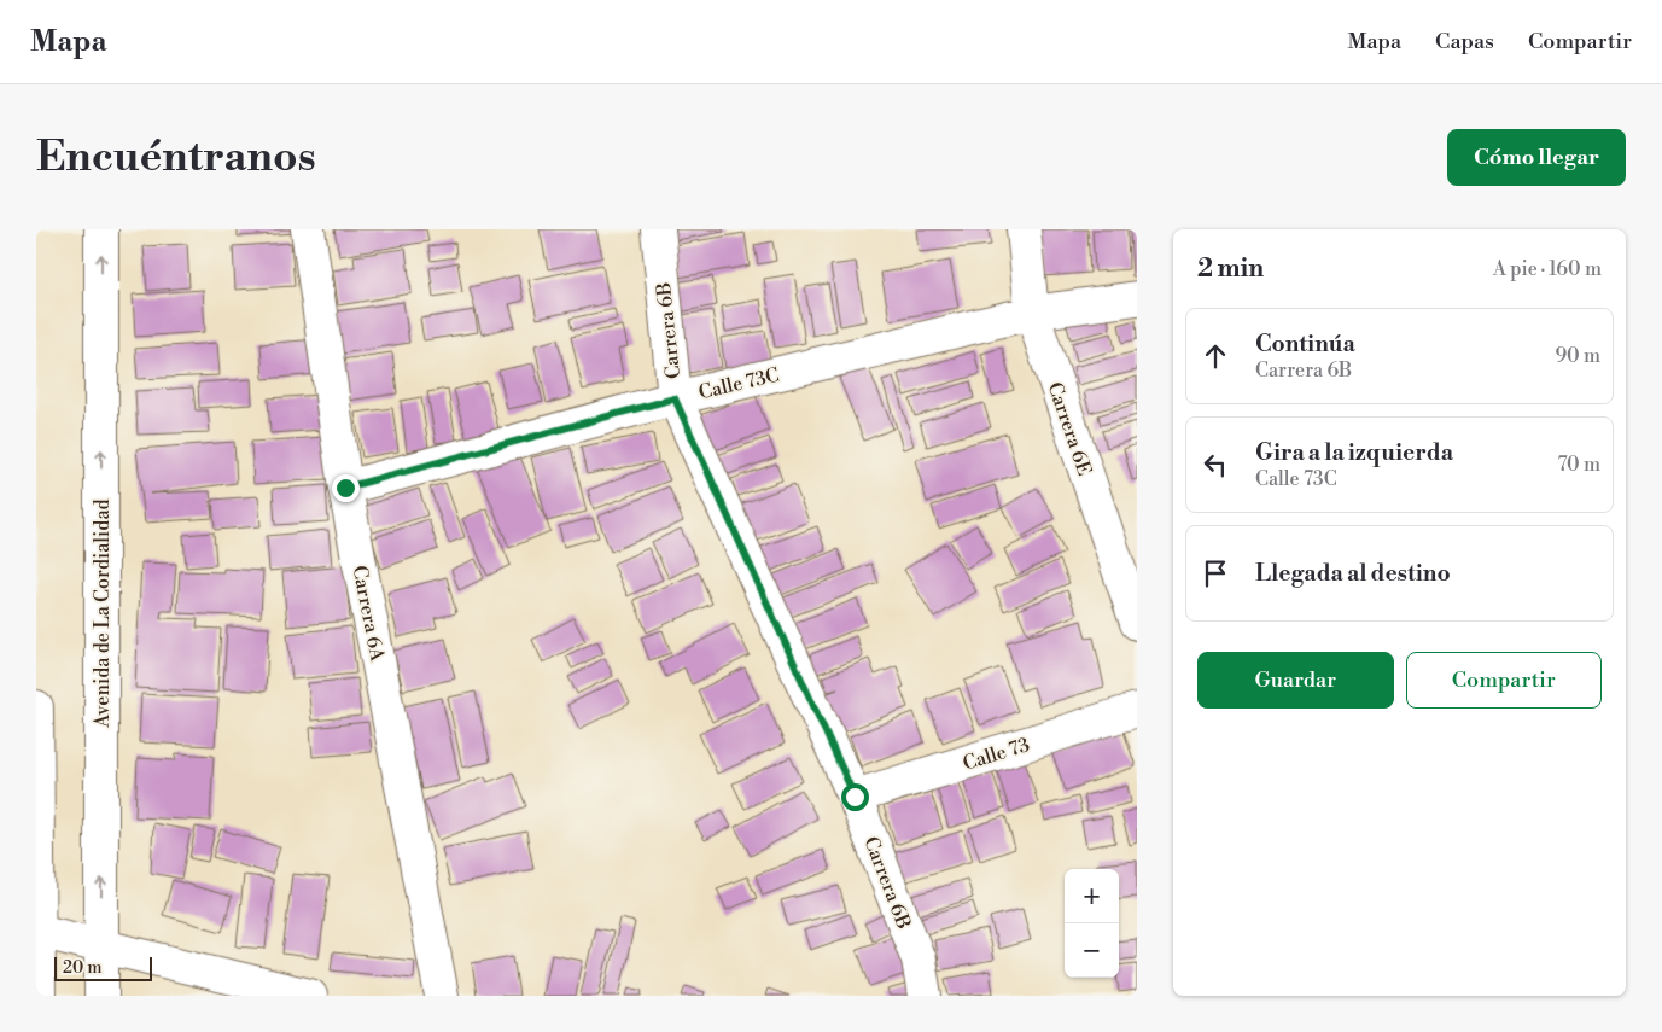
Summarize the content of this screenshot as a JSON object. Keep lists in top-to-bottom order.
{
  "streets": {
    "street": [
      "Carrera 6B",
      "Calle 73C",
      "Carrera 6E",
      "Avenida de La Cordialidad",
      "Carrera 6A",
      "Calle 73"
    ]
  },
  "crossings": [
    ["Carrera 6B", "Calle 73C"],
    ["Carrera 6B", "Calle 73"],
    ["Calle 73C", "Carrera 6E"],
    ["Calle 73C", "Carrera 6A"]
  ],
  "scale_bar": "20 m",
  "page": {
    "header": "Mapa",
    "nav": ["Mapa", "Capas", "Compartir"],
    "buttons": [
      "Cómo llegar",
      ["Guardar", "Compartir"]
    ],
    "title": "Encuéntranos",
    "heading": ["2 min", "A pie · 160 m"],
    "list": [
      ["Continúa", "Carrera 6B", "90 m"],
      ["Gira a la izquierda", "Calle 73C", "70 m"],
      "Llegada al destino"
    ],
    "map_buttons": ["+", "−"],
    "scale": "20 m"
  }
}
